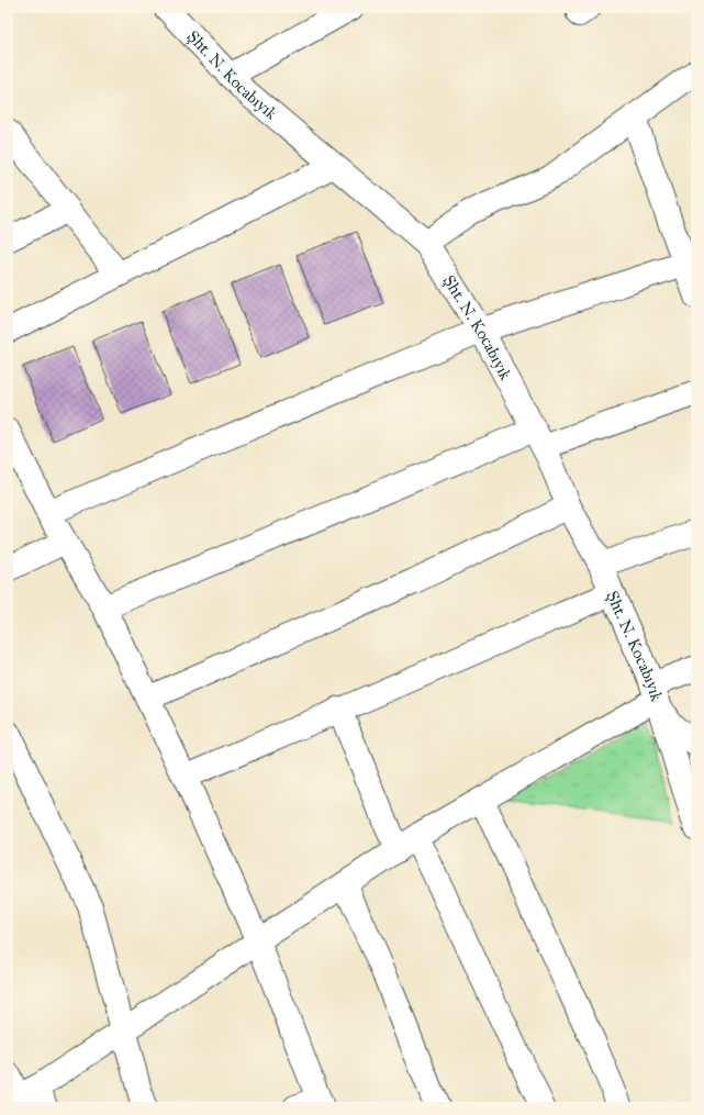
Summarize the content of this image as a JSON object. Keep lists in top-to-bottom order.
{
  "streets": {
    "street": ["Şht. N. Kocabıyık"]
  }
}
